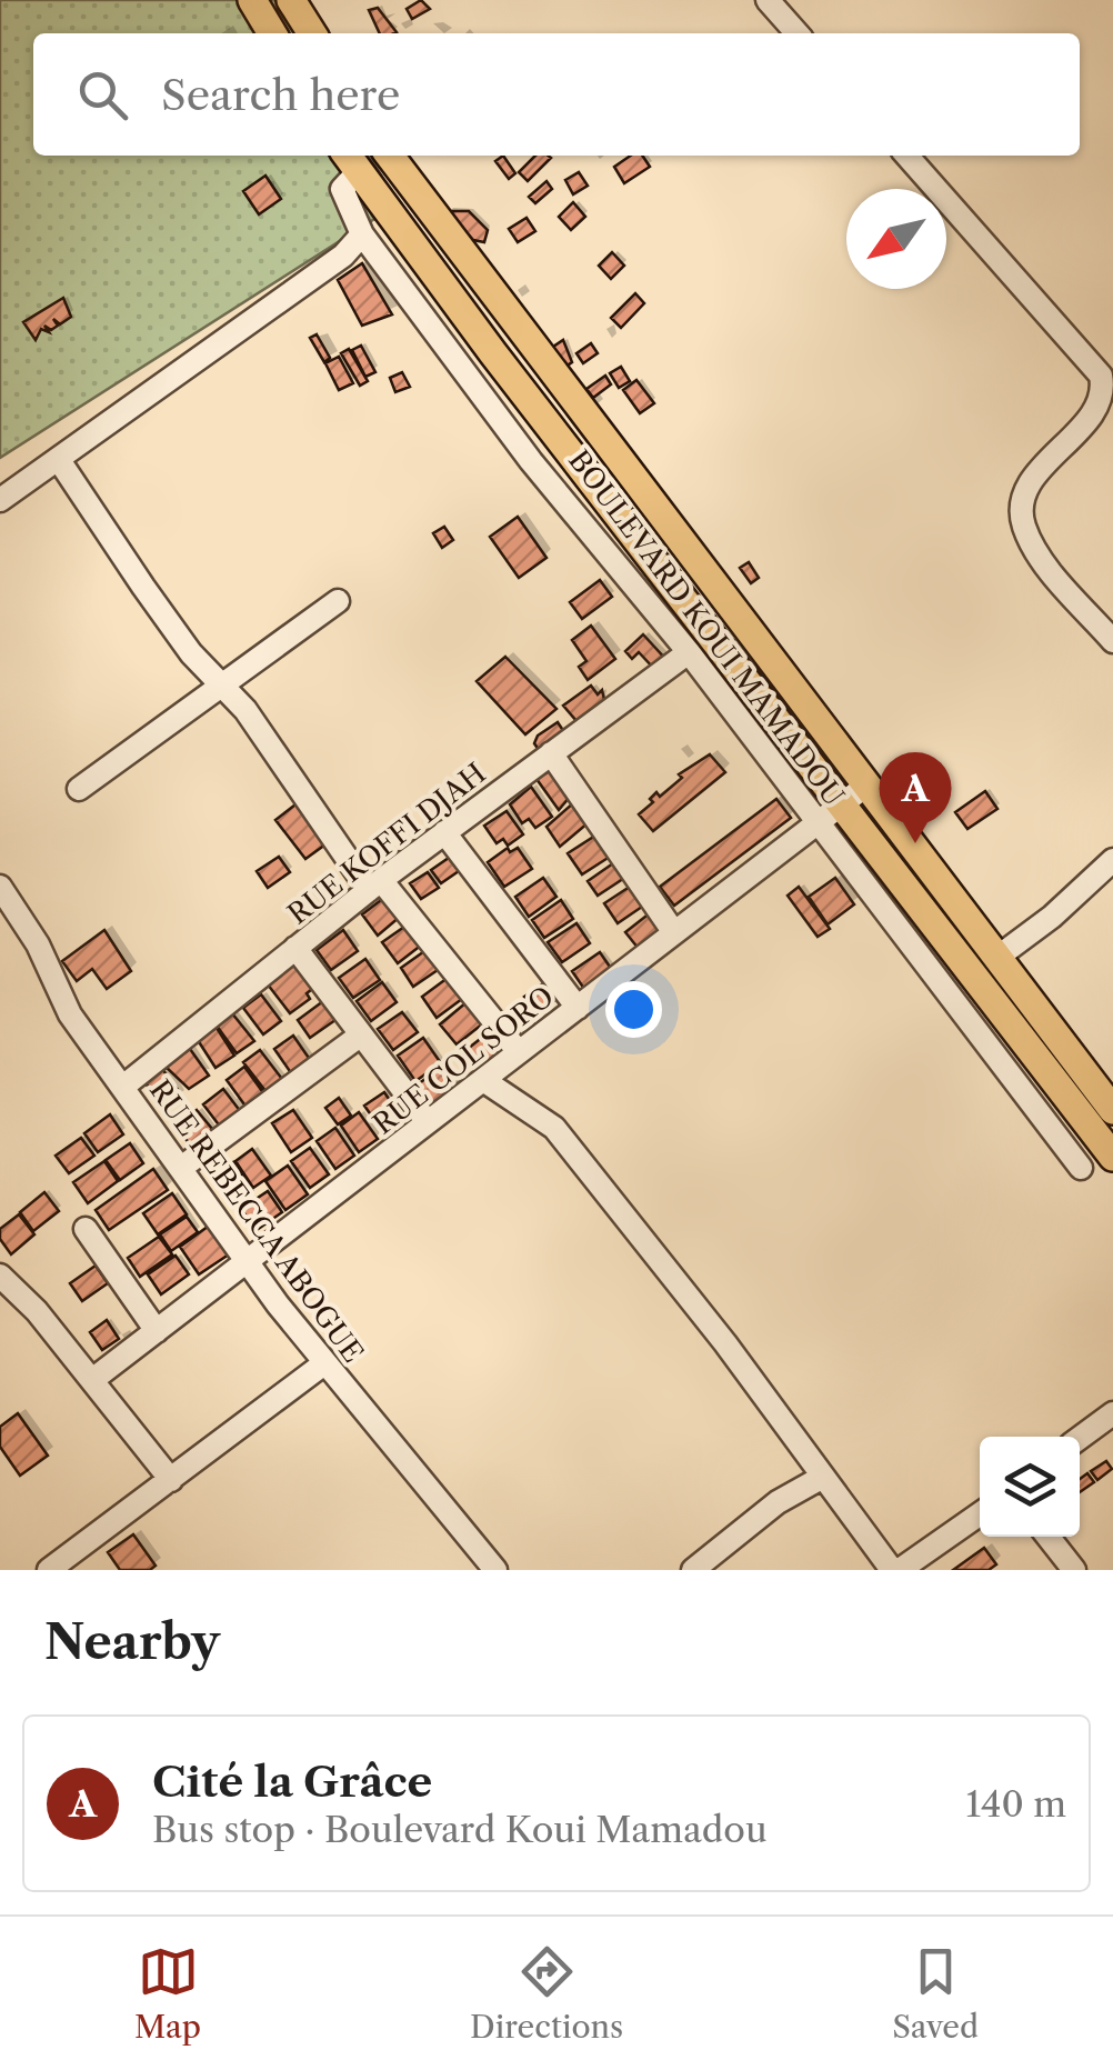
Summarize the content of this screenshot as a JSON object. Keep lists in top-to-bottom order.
{
  "streets": {
    "main road": ["BOULEVARD KOUI MAMADOU"],
    "street": ["RUE KOFFI DJAH", "RUE COL SORO", "RUE REBECCA ABOGUE"]
  },
  "crossings": [
    ["BOULEVARD KOUI MAMADOU", "RUE COL SORO"],
    ["RUE KOFFI DJAH", "RUE REBECCA ABOGUE"],
    ["RUE COL SORO", "RUE REBECCA ABOGUE"]
  ],
  "north": "bottom left",
  "page": {
    "search": "Search here",
    "pins": "A",
    "heading": "Nearby",
    "list": [
      {
        "mark": "A",
        "name": "Cité la Grâce",
        "note": "Bus stop · Boulevard Koui Mamadou",
        "value": "140 m"
      }
    ],
    "nav": ["Map", "Directions", "Saved"]
  }
}
